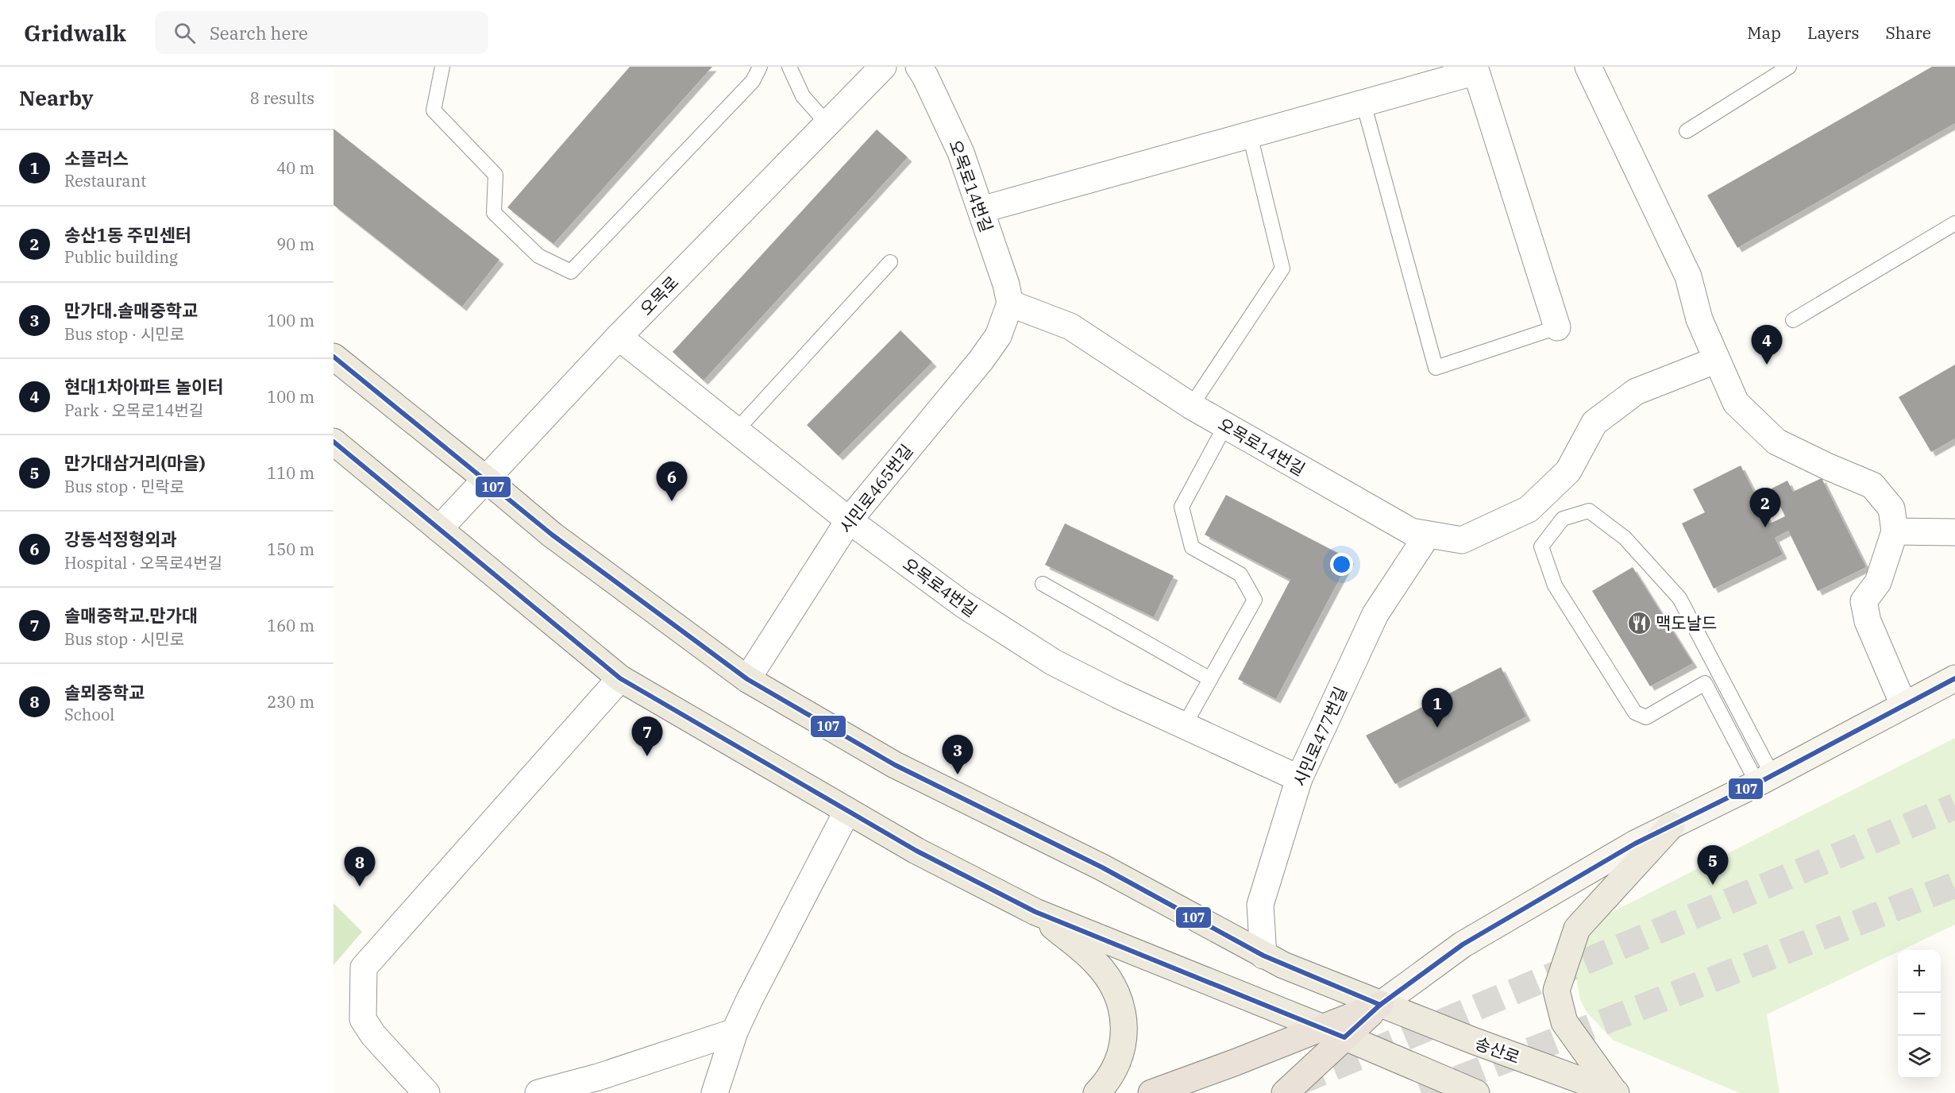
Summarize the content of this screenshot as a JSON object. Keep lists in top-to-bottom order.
{
  "streets": {
    "main road": ["송산로"],
    "street": [
      "오목로14번길",
      "오목로",
      "시민로465번길",
      "오목로4번길",
      "시민로477번길"
    ]
  },
  "crossings": [
    ["오목로14번길", "시민로465번길"],
    ["오목로14번길", "시민로477번길"],
    ["오목로", "오목로4번길"],
    ["오목로", "송산로"],
    ["시민로465번길", "오목로4번길"],
    ["시민로465번길", "송산로"],
    ["오목로4번길", "시민로477번길"],
    ["시민로477번길", "송산로"]
  ],
  "places": {
    "restaurant": ["맥도날드"]
  },
  "lines": ["transit line 107"],
  "page": {
    "header": "Gridwalk",
    "search": "Search here",
    "nav": ["Map", "Layers", "Share"],
    "heading": ["Nearby", "8 results"],
    "list": [
      {
        "mark": "1",
        "name": "소플러스",
        "note": "Restaurant",
        "value": "40 m"
      },
      {
        "mark": "2",
        "name": "송산1동 주민센터",
        "note": "Public building",
        "value": "90 m"
      },
      {
        "mark": "3",
        "name": "만가대.솔매중학교",
        "note": "Bus stop · 시민로",
        "value": "100 m"
      },
      {
        "mark": "4",
        "name": "현대1차아파트 놀이터",
        "note": "Park · 오목로14번길",
        "value": "100 m"
      },
      {
        "mark": "5",
        "name": "만가대삼거리(마을)",
        "note": "Bus stop · 민락로",
        "value": "110 m"
      },
      {
        "mark": "6",
        "name": "강동석정형외과",
        "note": "Hospital · 오목로4번길",
        "value": "150 m"
      },
      {
        "mark": "7",
        "name": "솔매중학교.만가대",
        "note": "Bus stop · 시민로",
        "value": "160 m"
      },
      {
        "mark": "8",
        "name": "솔뫼중학교",
        "note": "School",
        "value": "230 m"
      }
    ],
    "pins": [
      "4",
      "6",
      "2",
      "1",
      "7",
      "3",
      "5",
      "8"
    ],
    "map_buttons": ["+", "−"]
  }
}
